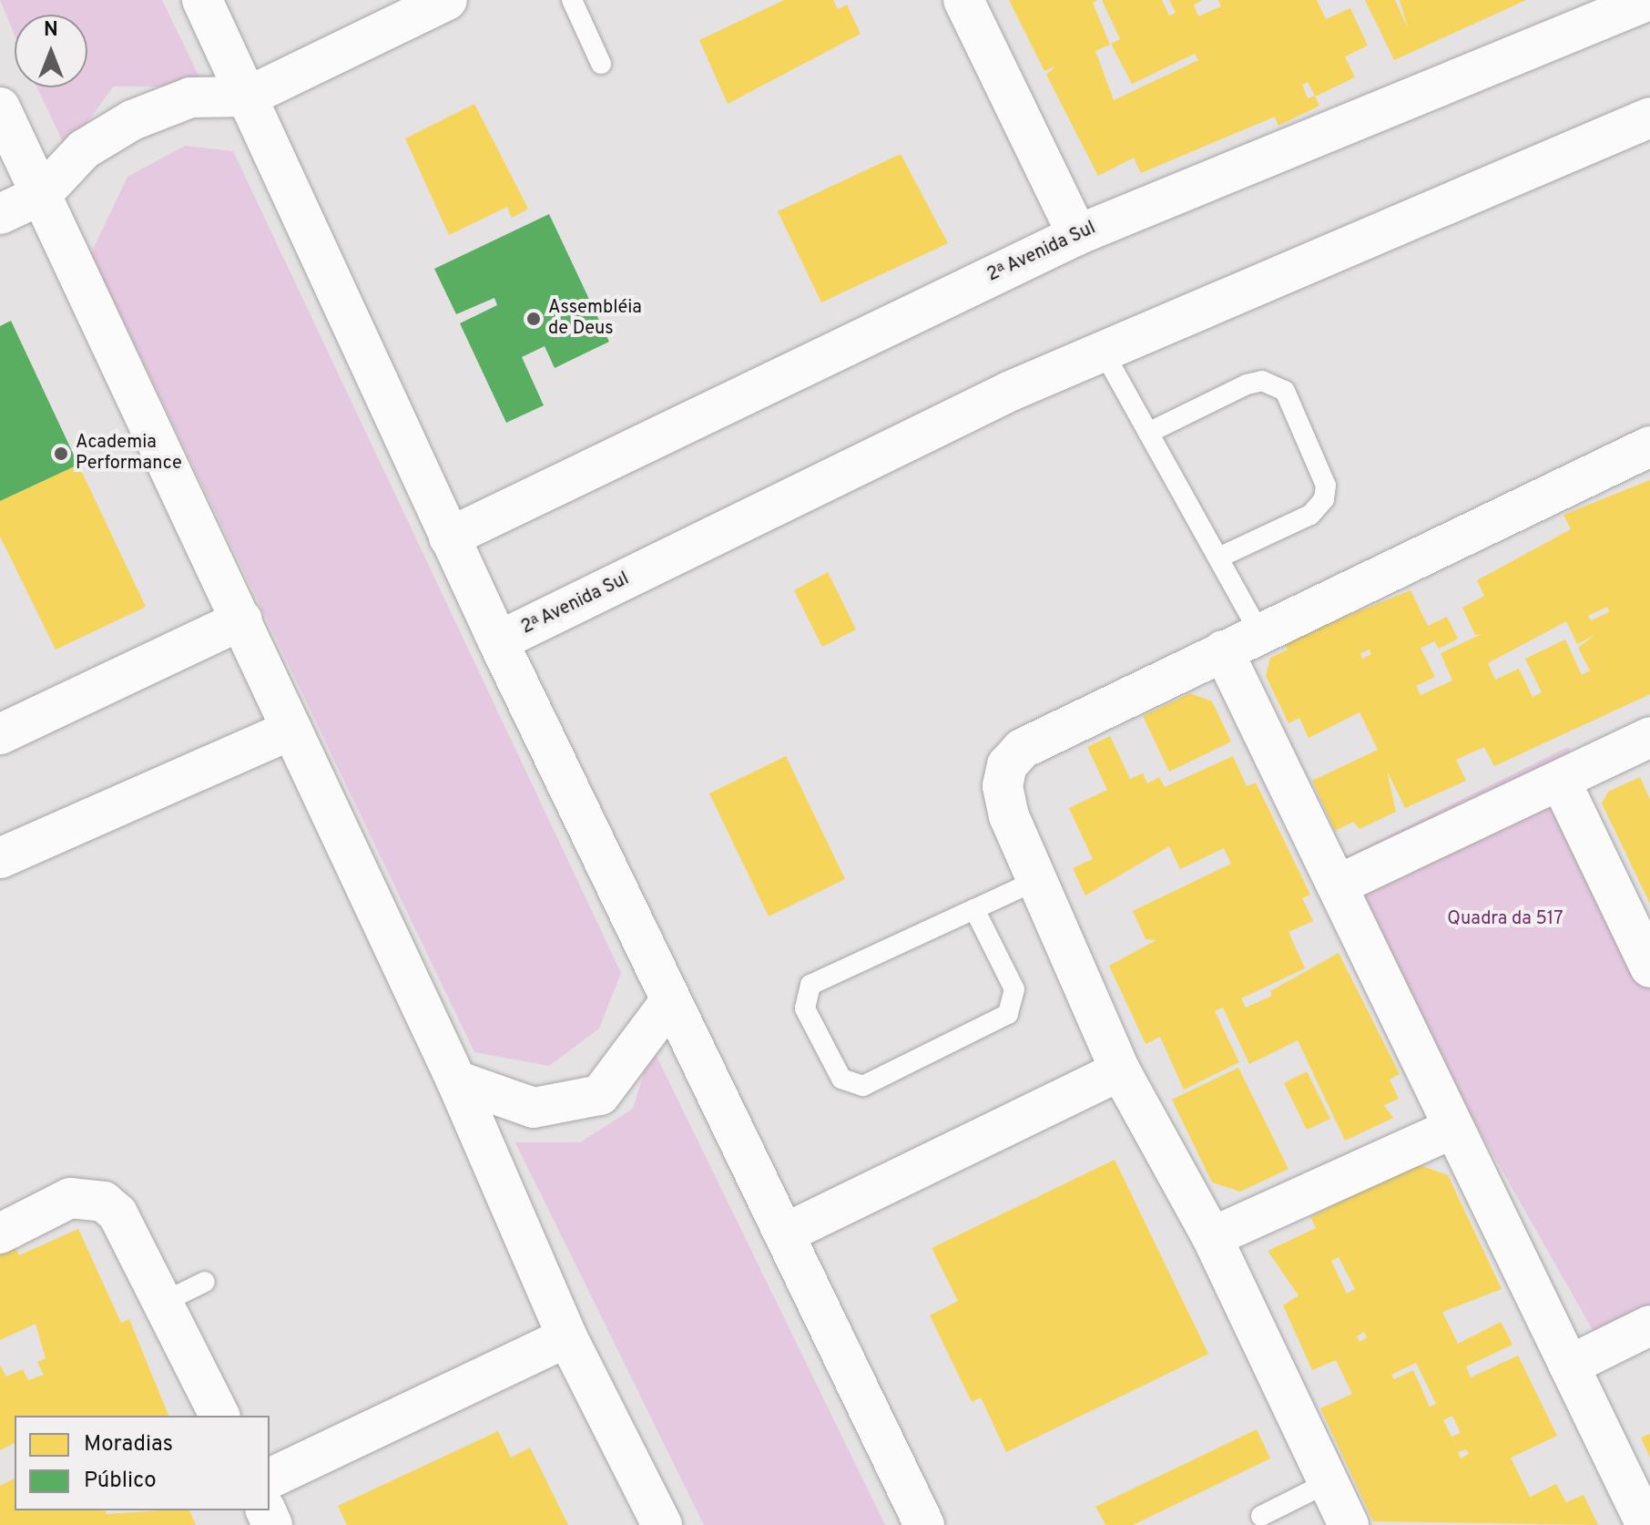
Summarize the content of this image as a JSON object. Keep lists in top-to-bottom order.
{
  "streets": {
    "street": ["2ᵃ Avenida Sul"]
  },
  "parks": ["Quadra da 517"],
  "places": ["Assembléia de Deus", "Academia Performance"],
  "legend": ["Moradias", "Público"],
  "north": "top"
}
